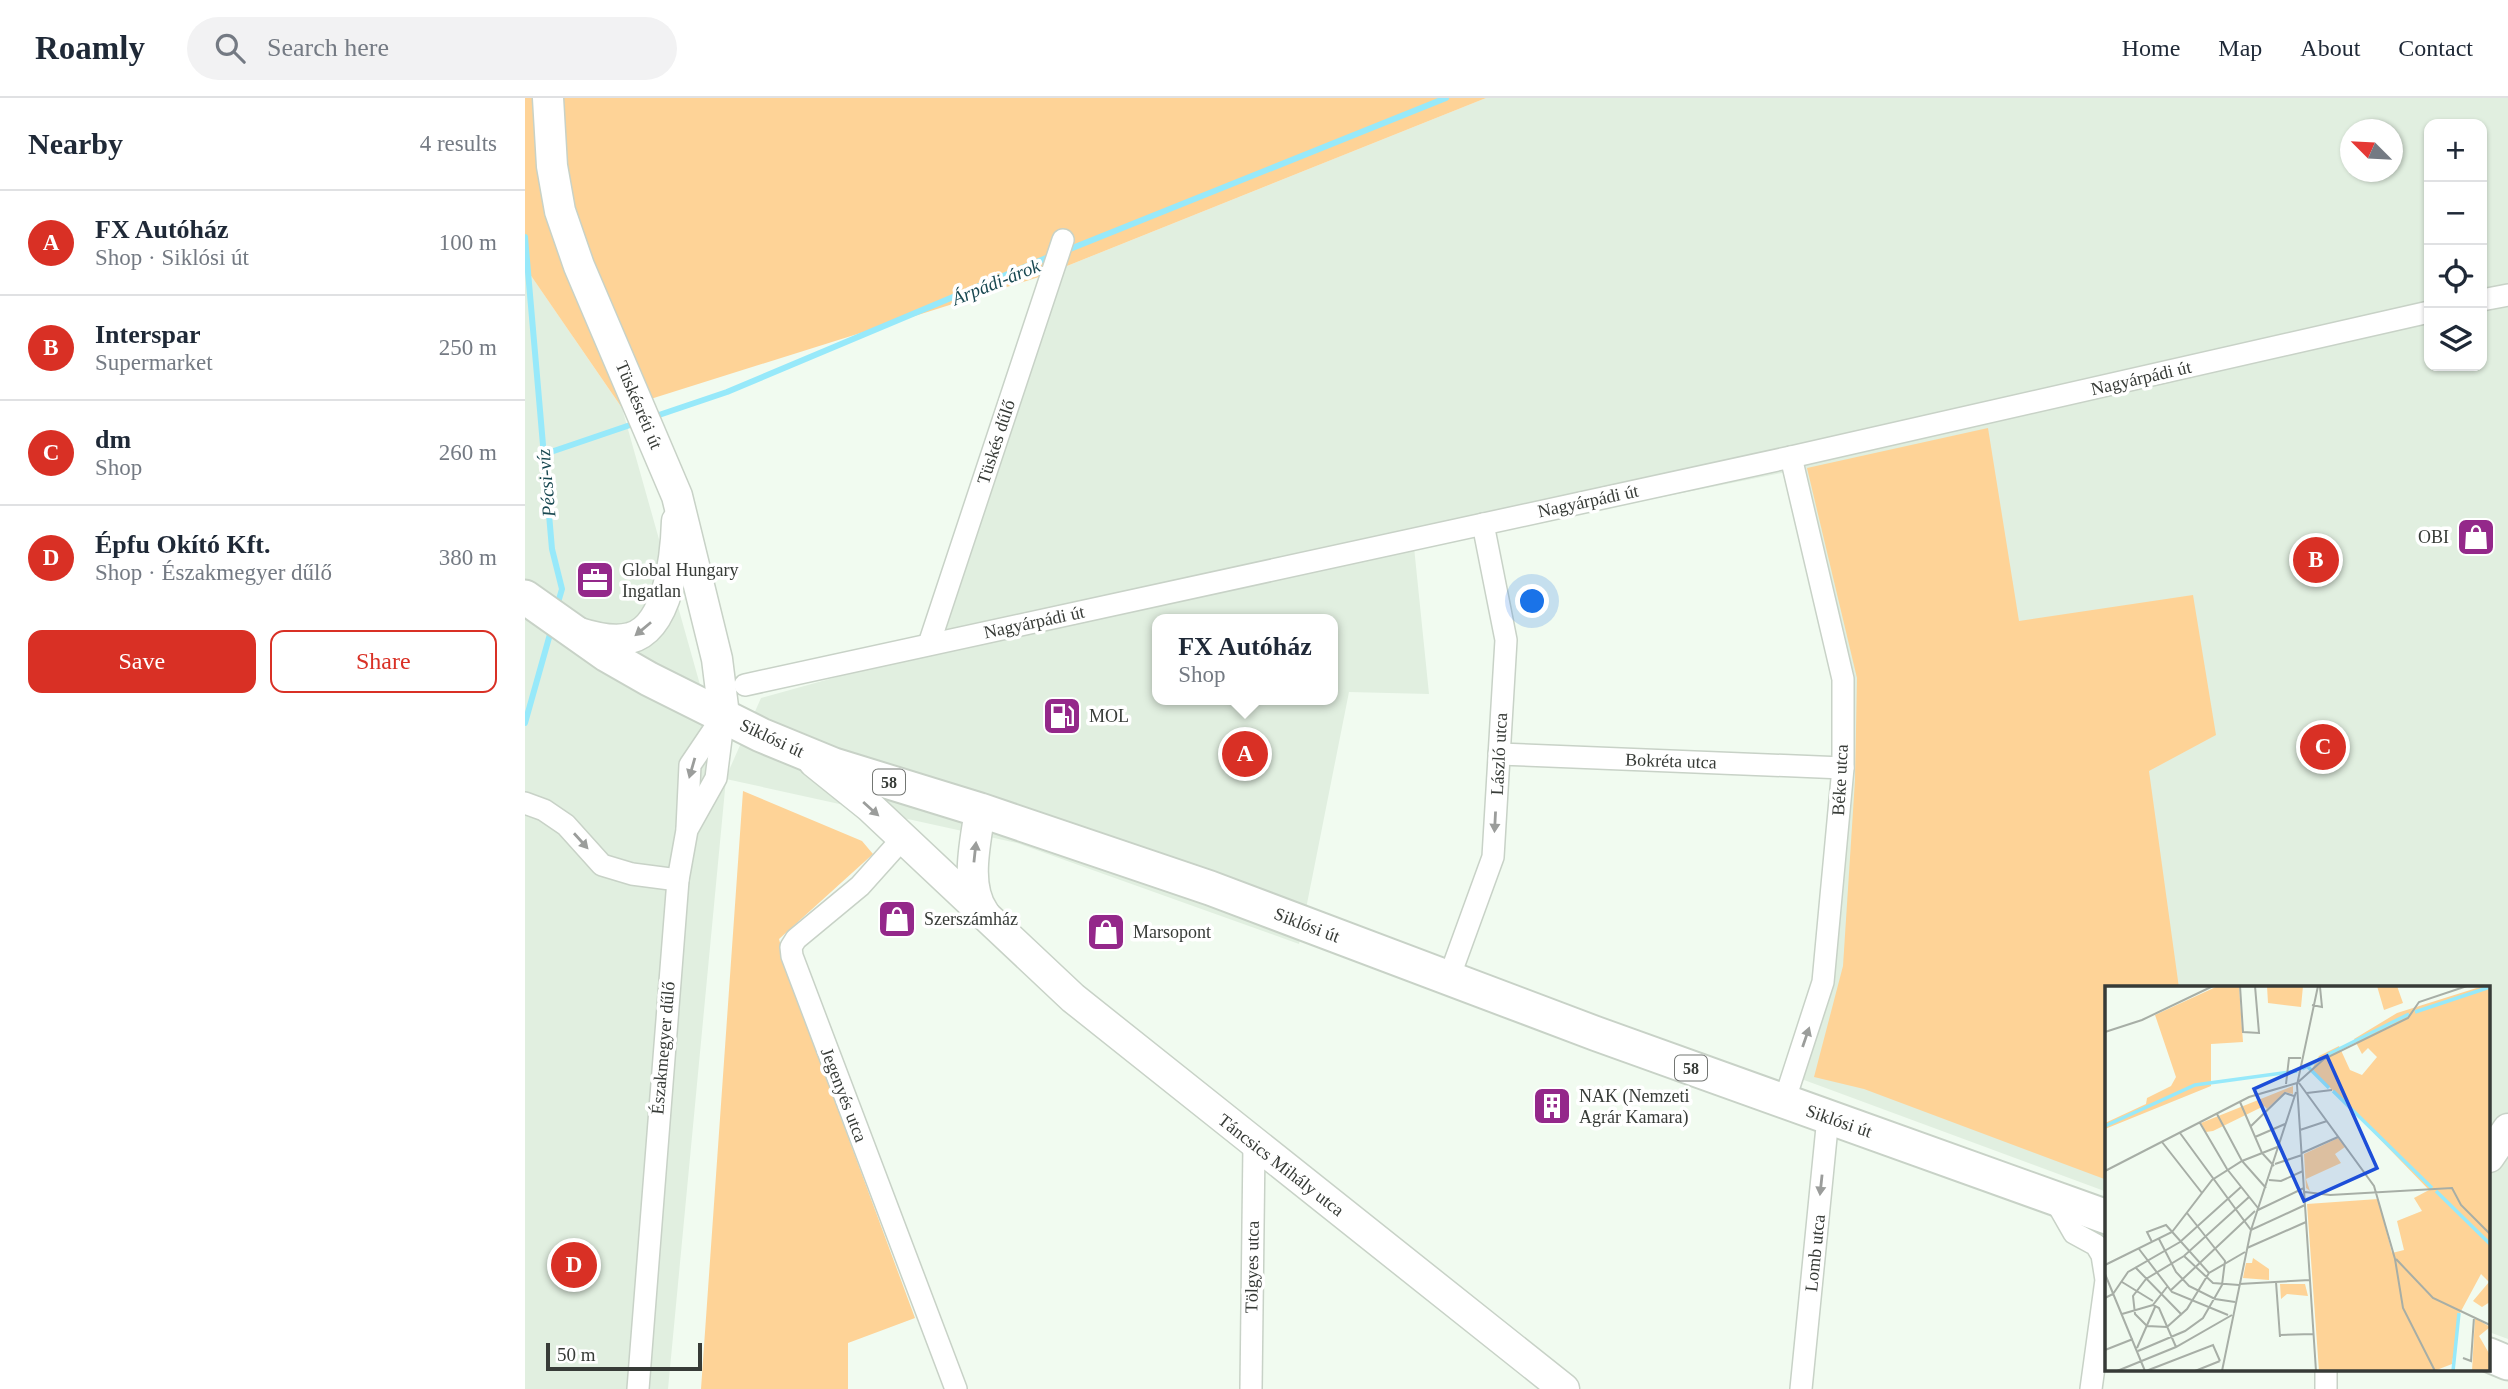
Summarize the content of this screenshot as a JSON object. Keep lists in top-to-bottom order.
{
  "streets": {
    "main road": ["Siklósi út", "58"],
    "street": [
      "Nagyárpádi út",
      "Tüskésréti út",
      "Tüskés dűlő",
      "László utca",
      "Bokréta utca",
      "Béke utca",
      "Északmegyer dűlő",
      "Jegenyés utca",
      "Táncsics Mihály utca",
      "Lomb utca",
      "Tölgyes utca"
    ]
  },
  "crossings": [
    ["Nagyárpádi út", "Tüskés dűlő"],
    ["Nagyárpádi út", "László utca"],
    ["Nagyárpádi út", "Béke utca"],
    ["Tüskésréti út", "Siklósi út"],
    ["Tüskésréti út", "Északmegyer dűlő"],
    ["Siklósi út", "László utca"],
    ["Siklósi út", "Béke utca"],
    ["Siklósi út", "Északmegyer dűlő"],
    ["Siklósi út", "Táncsics Mihály utca"],
    ["Siklósi út", "Lomb utca"],
    ["László utca", "Bokréta utca"],
    ["Bokréta utca", "Béke utca"],
    ["Jegenyés utca", "Táncsics Mihály utca"],
    ["Táncsics Mihály utca", "Tölgyes utca"]
  ],
  "one_way": ["László utca", "Béke utca", "Lomb utca"],
  "water": ["Árpádi-árok", "Pécsi-víz"],
  "places": {
    "shop": ["OBI", "Szerszámház", "Marsopont"],
    "office": ["Global Hungary Ingatlan"],
    "fuel station": ["MOL"],
    "building": ["NAK (Nemzeti Agrár Kamara)"]
  },
  "scale_bar": "50 m",
  "north": "top left",
  "page": {
    "header": "Roamly",
    "search": "Search here",
    "nav": [
      "Home",
      "Map",
      "About",
      "Contact"
    ],
    "heading": ["Nearby", "4 results"],
    "map_buttons": ["+", "−"],
    "list": [
      {
        "mark": "A",
        "name": "FX Autóház",
        "note": "Shop · Siklósi út",
        "value": "100 m"
      },
      {
        "mark": "B",
        "name": "Interspar",
        "note": "Supermarket",
        "value": "250 m"
      },
      {
        "mark": "C",
        "name": "dm",
        "note": "Shop",
        "value": "260 m"
      },
      {
        "mark": "D",
        "name": "Épfu Okító Kft.",
        "note": "Shop · Északmegyer dűlő",
        "value": "380 m"
      }
    ],
    "pins": [
      "B",
      "C",
      "A",
      "D"
    ],
    "buttons": ["Save", "Share"],
    "popup": ["FX Autóház", "Shop"],
    "scale": "50 m"
  }
}
